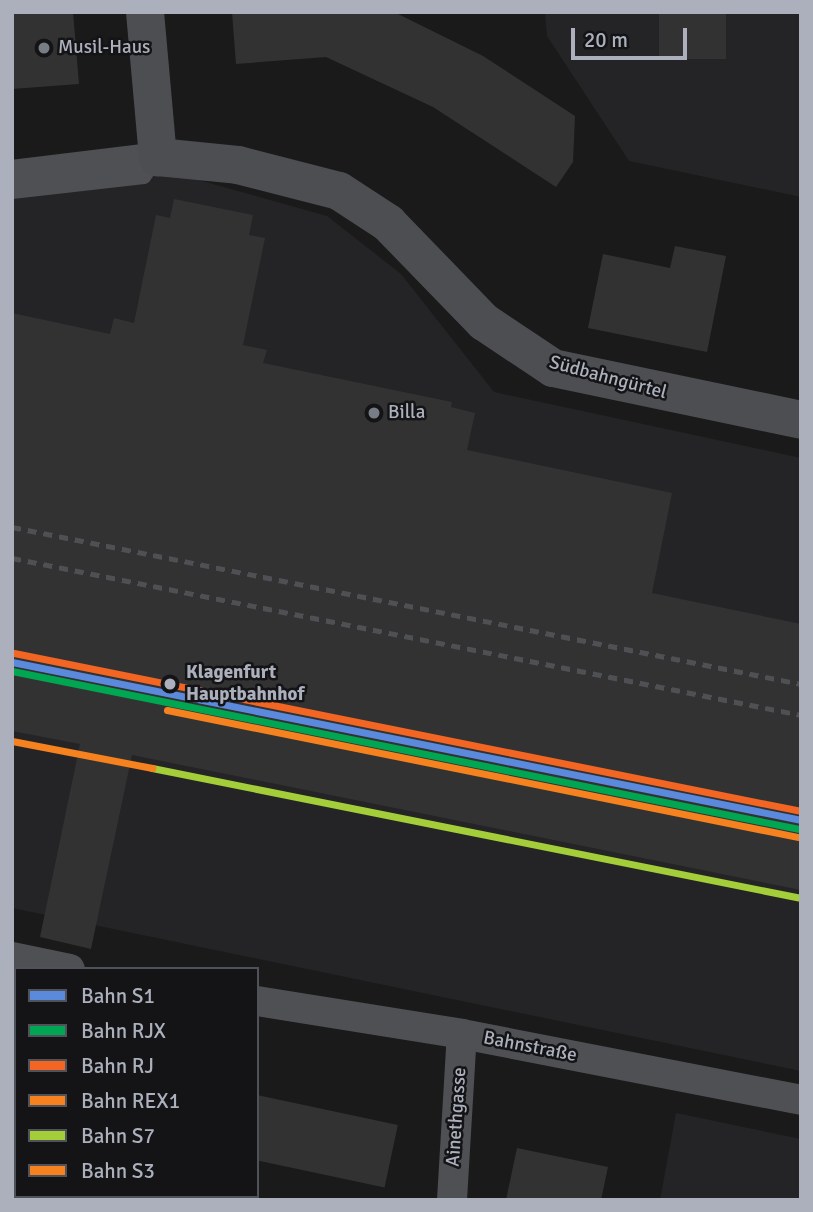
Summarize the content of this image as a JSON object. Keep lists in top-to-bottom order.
{
  "streets": {
    "street": ["Südbahngürtel", "Bahnstraße", "Ainethgasse"]
  },
  "crossings": [
    ["Bahnstraße", "Ainethgasse"]
  ],
  "places": ["Musil-Haus", "Billa", "Klagenfurt Hauptbahnhof"],
  "lines": [
    "rail line RJ",
    "rail line S1",
    "rail line RJX",
    "rail line REX1",
    "rail line S3",
    "rail line S7"
  ],
  "legend": [
    "Bahn S1",
    "Bahn RJX",
    "Bahn RJ",
    "Bahn REX1",
    "Bahn S7",
    "Bahn S3"
  ],
  "scale_bar": "20 m"
}
